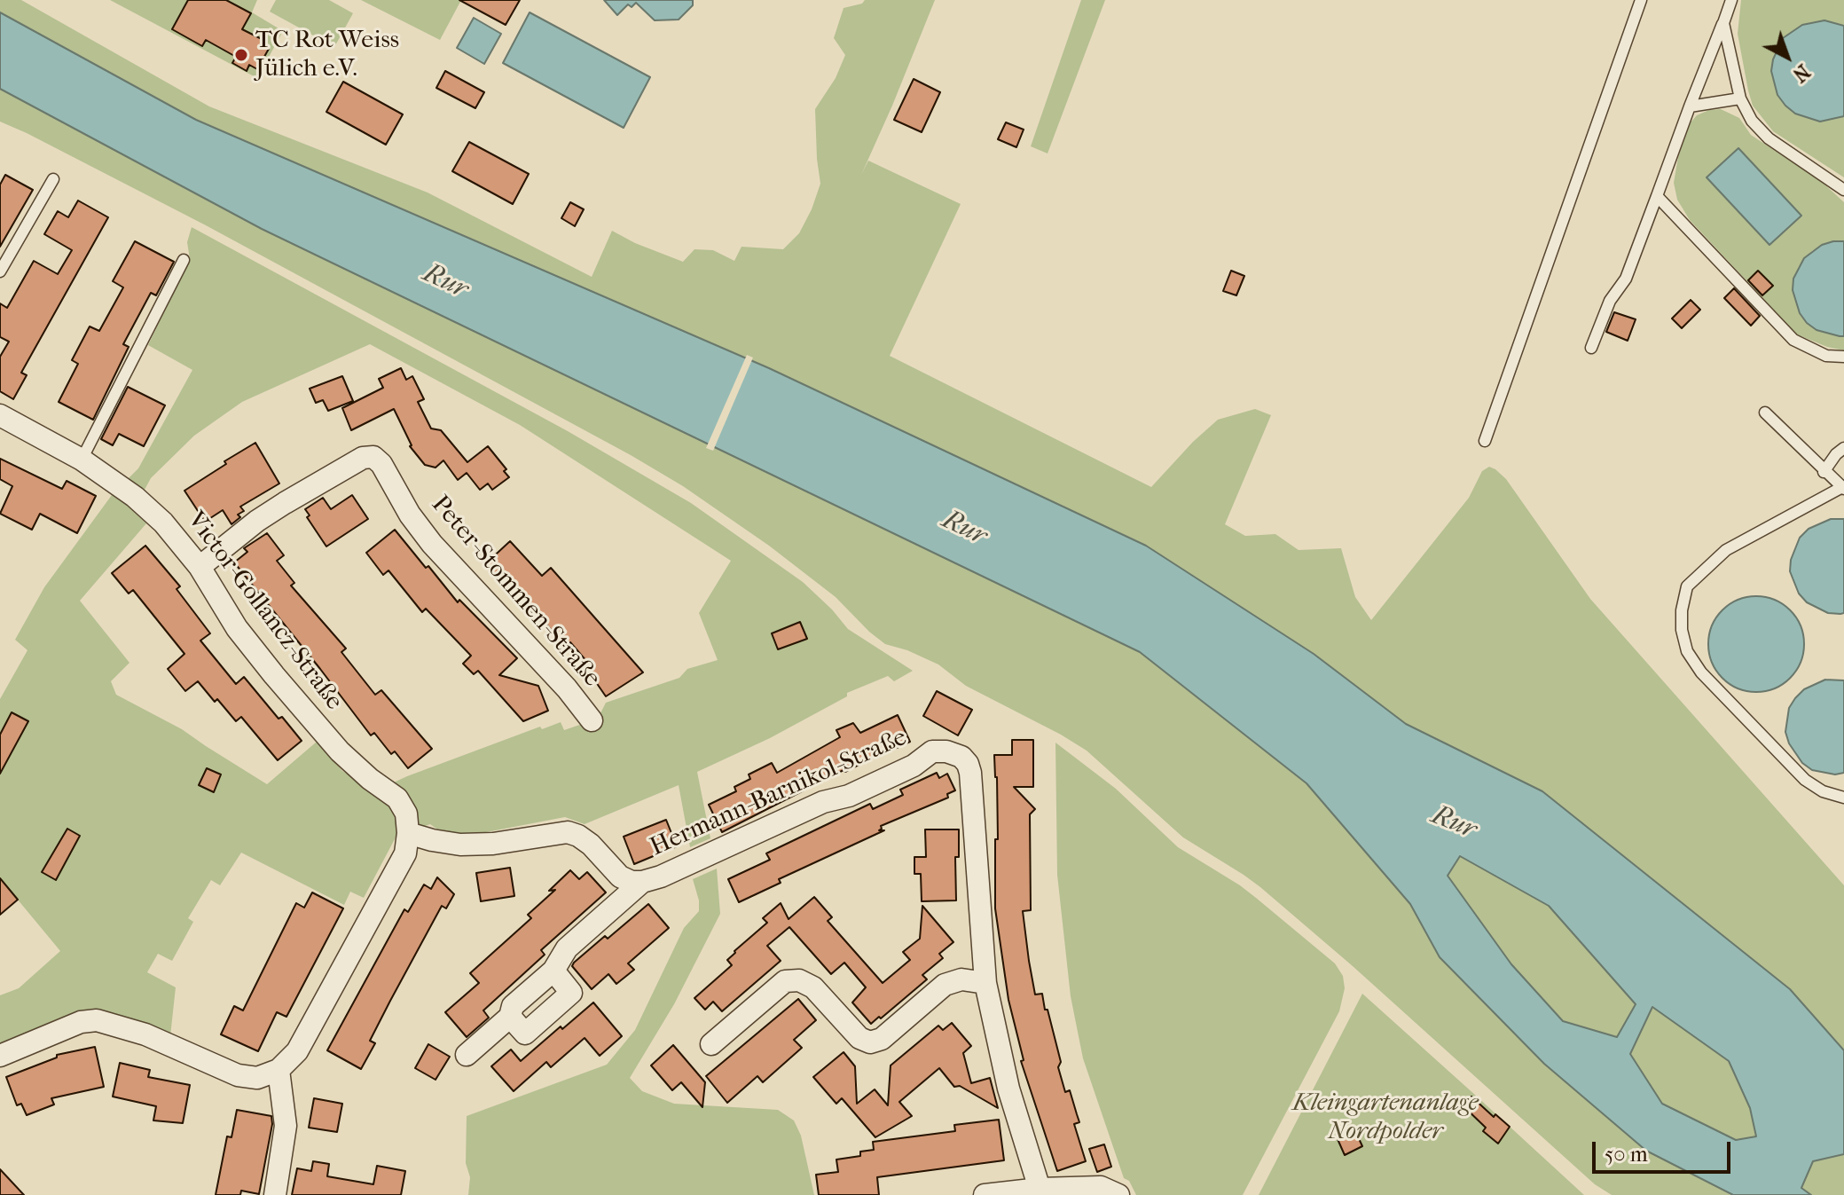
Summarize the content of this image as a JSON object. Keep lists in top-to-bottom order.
{
  "streets": {
    "street": ["Peter-Stommen-Straße", "Victor-Gollancz-Straße", "Hermann-Barnikol-Straße"]
  },
  "crossings": [
    ["Peter-Stommen-Straße", "Victor-Gollancz-Straße"],
    ["Victor-Gollancz-Straße", "Hermann-Barnikol-Straße"]
  ],
  "water": ["Rur"],
  "parks": ["Kleingartenanlage Nordpolder"],
  "places": ["TC Rot Weiss Jülich e.V."],
  "scale_bar": "50 m",
  "north": "bottom right"
}
